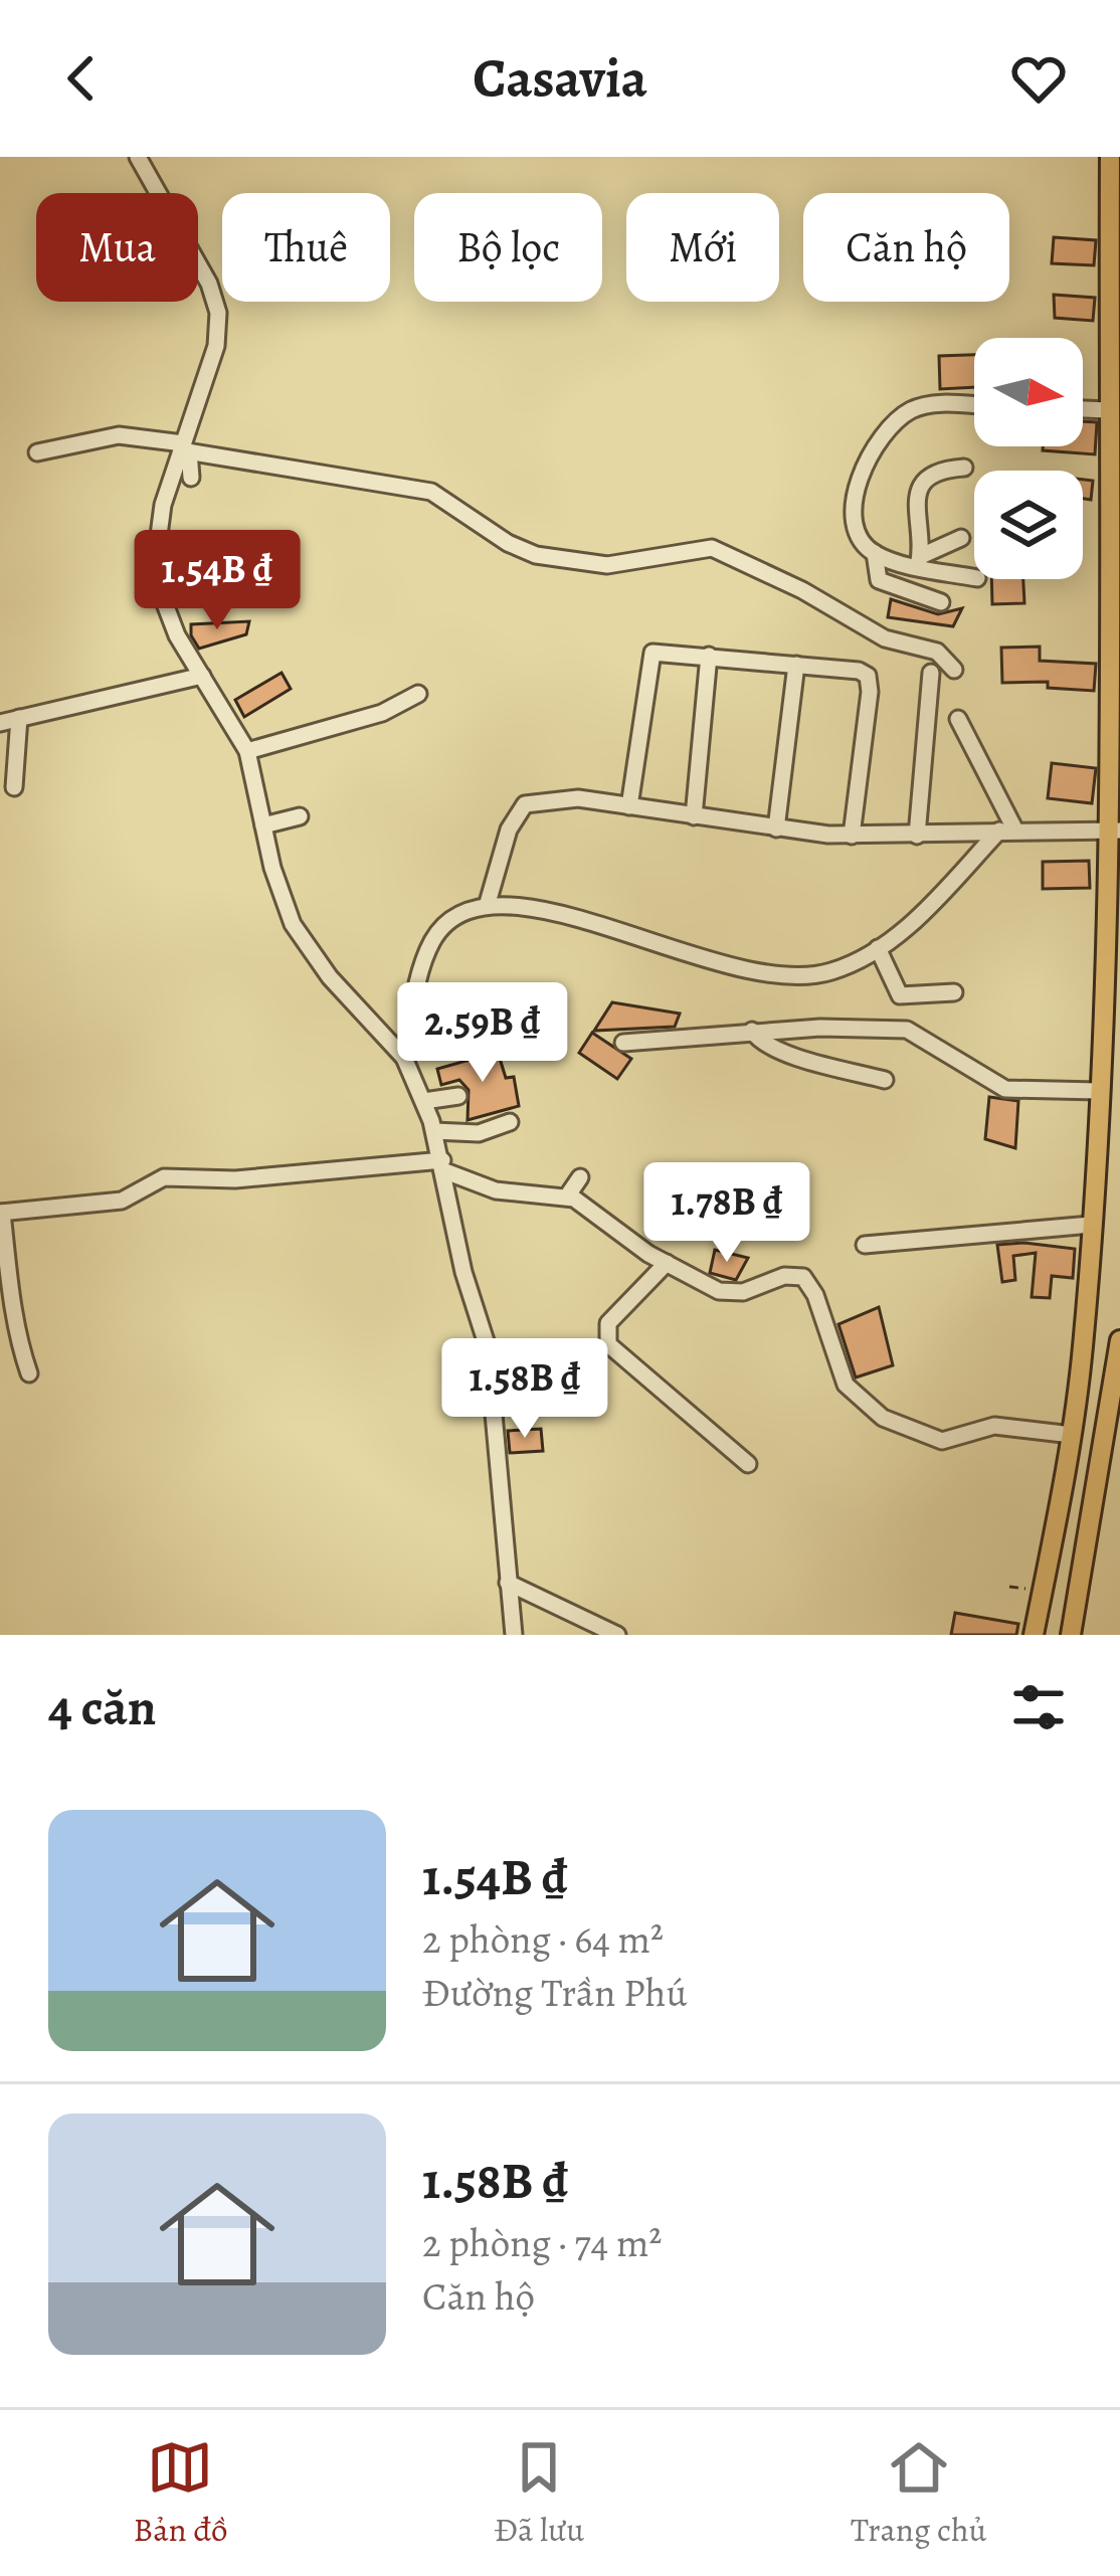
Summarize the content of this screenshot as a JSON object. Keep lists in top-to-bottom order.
{
  "north": "right",
  "page": {
    "header": "Casavia",
    "chip": [
      "Mua",
      "Thuê",
      "Bộ lọc",
      "Mới",
      "Căn hộ"
    ],
    "price": [
      "1.54B ₫",
      "2.59B ₫",
      "1.78B ₫",
      "1.58B ₫"
    ],
    "heading": "4 căn",
    "list": [
      {
        "name": "1.54B ₫",
        "note": "2 phòng · 64 m² · Đường Trần Phú"
      },
      {
        "name": "1.58B ₫",
        "note": "2 phòng · 74 m² · Căn hộ"
      }
    ],
    "tabs": ["Bản đồ", "Đã lưu", "Trang chủ"]
  }
}
